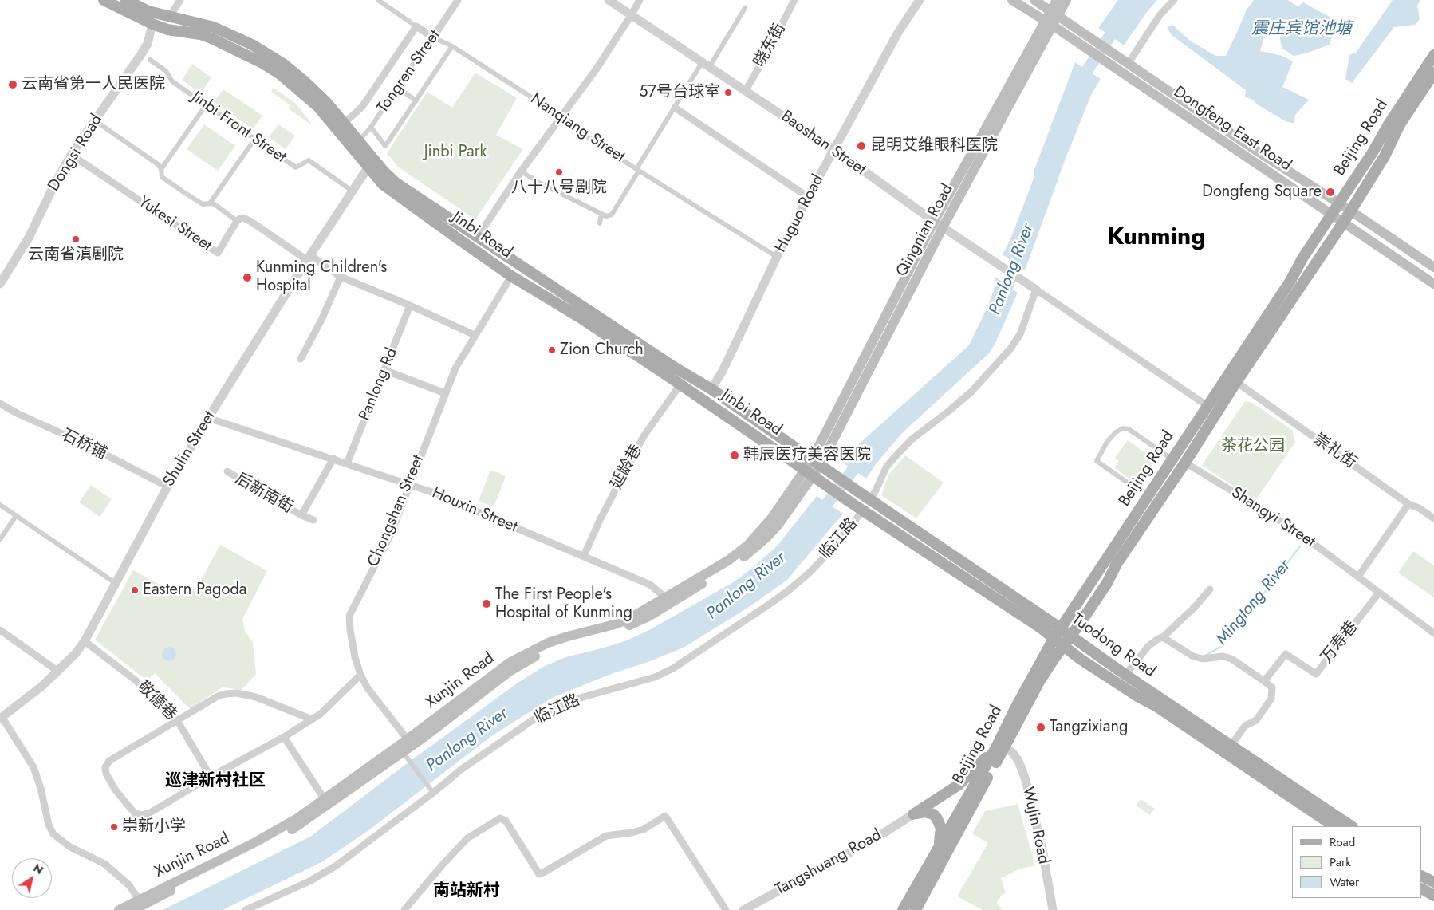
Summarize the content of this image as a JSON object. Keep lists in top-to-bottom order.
{
  "streets": {
    "main road": [
      "Dongfeng East Road",
      "Beijing Road",
      "Qingnian Road",
      "Jinbi Road",
      "Tuodong Road",
      "Xunjin Road"
    ],
    "street": [
      "晓东街",
      "Tongren Street",
      "Jinbi Front Street",
      "Nanqiang Street",
      "Baoshan Street",
      "Dongsi Road",
      "Huguo Road",
      "Yukesi Street",
      "Panlong Rd",
      "石桥铺",
      "Shulin Street",
      "崇礼街",
      "延龄巷",
      "后新南街",
      "Houxin Street",
      "Chongshan Street",
      "Shangyi Street",
      "临江路",
      "万寿巷",
      "敬德巷",
      "WuJin Road",
      "Tangshuang Road"
    ]
  },
  "crossings": [
    ["晓东街", "Baoshan Street"],
    ["Tongren Street", "Nanqiang Street"],
    ["Tongren Street", "Jinbi Road"],
    ["Jinbi Front Street", "Shulin Street"],
    ["Nanqiang Street", "Huguo Road"],
    ["Dongfeng East Road", "Beijing Road"],
    ["Dongfeng East Road", "Qingnian Road"],
    ["Beijing Road", "崇礼街"],
    ["Beijing Road", "Shangyi Street"],
    ["Beijing Road", "Tuodong Road"],
    ["Beijing Road", "WuJin Road"],
    ["Baoshan Street", "Huguo Road"],
    ["Baoshan Street", "Qingnian Road"],
    ["Dongsi Road", "Yukesi Street"],
    ["Dongsi Road", "Jinbi Road"],
    ["Huguo Road", "Jinbi Road"],
    ["Qingnian Road", "Jinbi Road"],
    ["Qingnian Road", "Xunjin Road"],
    ["Jinbi Road", "Shulin Street"],
    ["Jinbi Road", "延龄巷"],
    ["Jinbi Road", "Chongshan Street"],
    ["Jinbi Road", "Tuodong Road"],
    ["Jinbi Road", "Xunjin Road"],
    ["Panlong Rd", "Houxin Street"],
    ["石桥铺", "Shulin Street"],
    ["Shulin Street", "Houxin Street"],
    ["Shulin Street", "敬德巷"],
    ["延龄巷", "Houxin Street"],
    ["Houxin Street", "Chongshan Street"],
    ["Houxin Street", "Xunjin Road"],
    ["Chongshan Street", "Xunjin Road"],
    ["Shangyi Street", "万寿巷"],
    ["临江路", "Tuodong Road"]
  ],
  "districts": ["Kunming", "巡津新村社区", "南站新村"],
  "water": ["震庄宾馆池塘", "Panlong River", "Mingtong River"],
  "parks": ["Jinbi Park", "茶花公园"],
  "places": [
    "云南省第一人民医院",
    "57号台球室",
    "昆明艾维眼科医院",
    "八十八号剧院",
    "Dongfeng Square",
    "云南省滇剧院",
    "Kunming Children's Hospital",
    "Zion Church",
    "韩辰医疗美容医院",
    "Eastern Pagoda",
    "The First People's Hospital of Kunming",
    "Tangzixiang",
    "崇新小学"
  ],
  "legend": ["Road", "Park", "Water"],
  "north": "top right"
}
